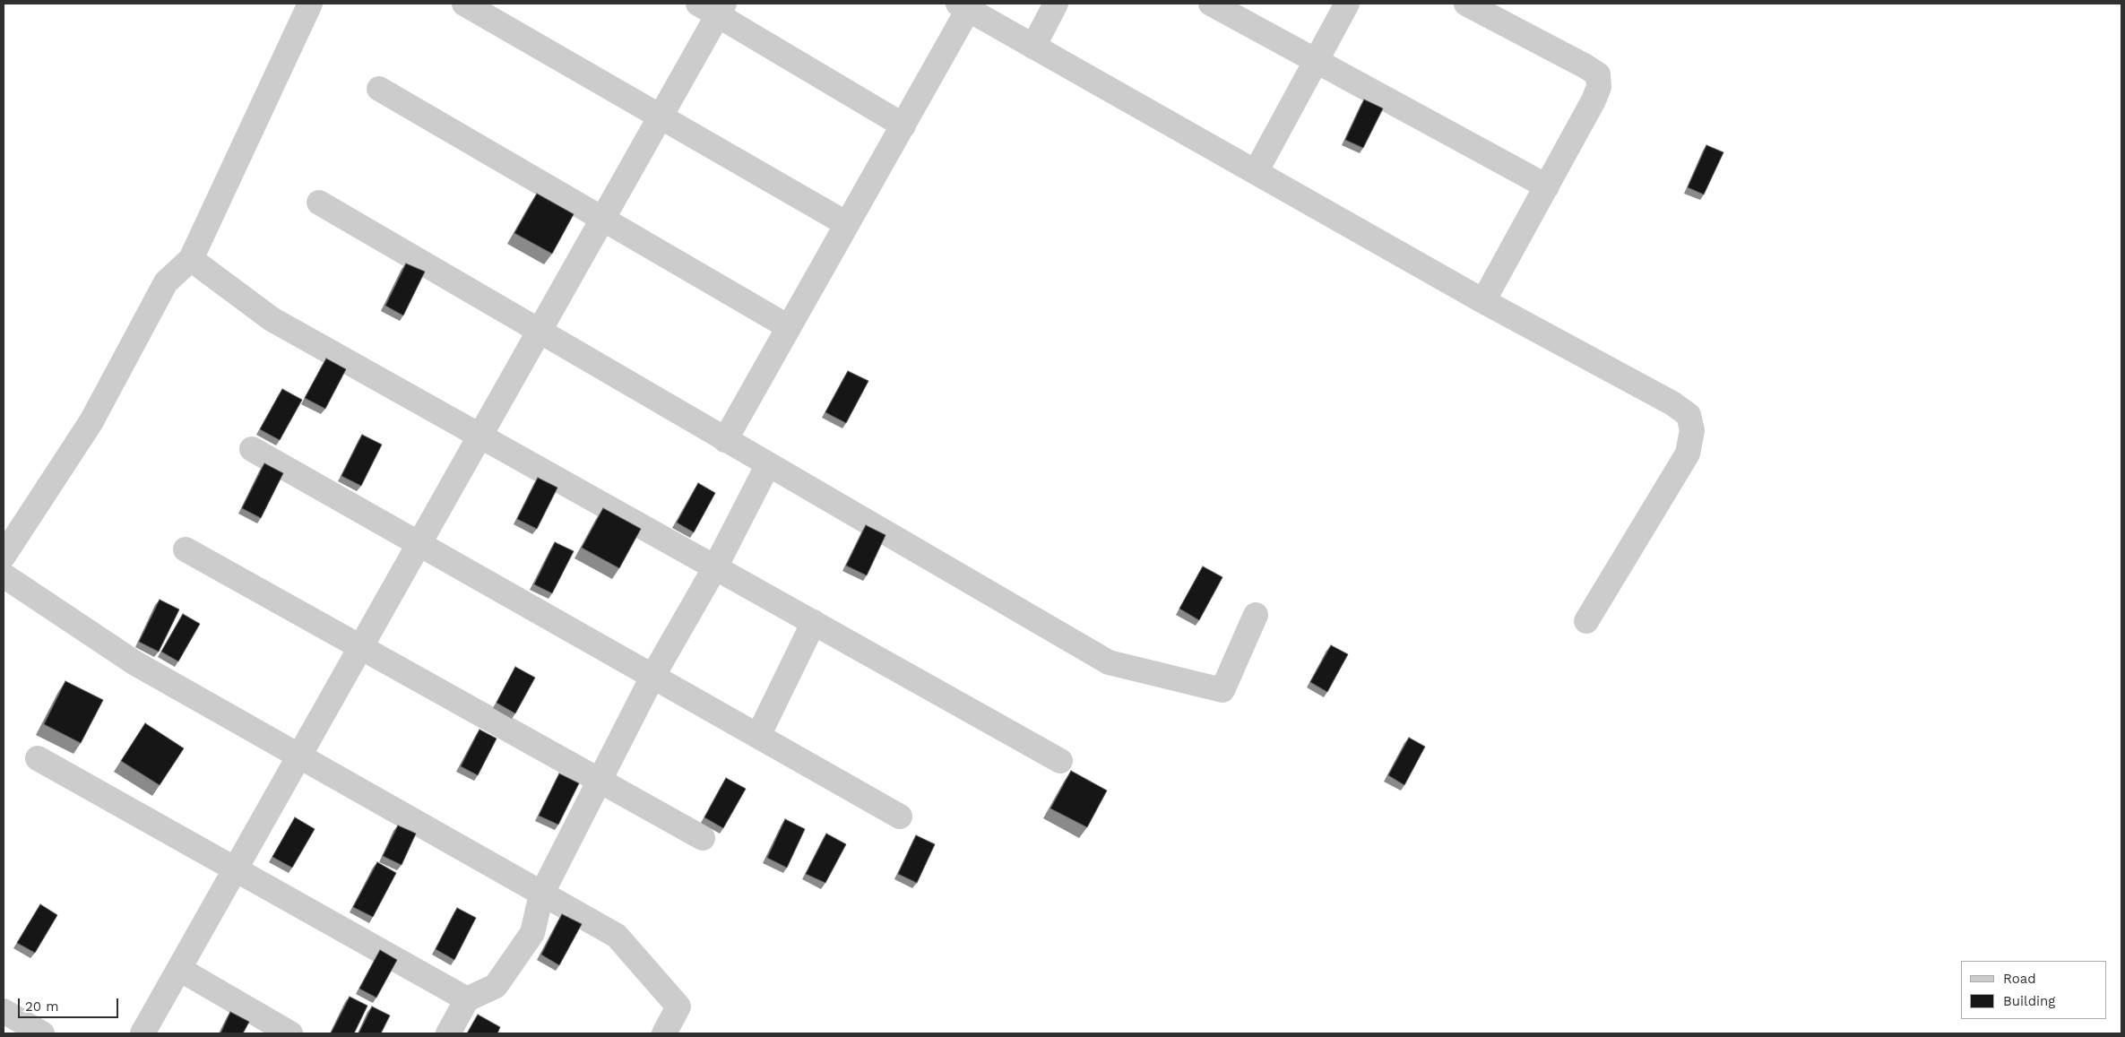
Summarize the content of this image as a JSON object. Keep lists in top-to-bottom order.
{
  "legend": ["Road", "Building"],
  "scale_bar": "20 m"
}
